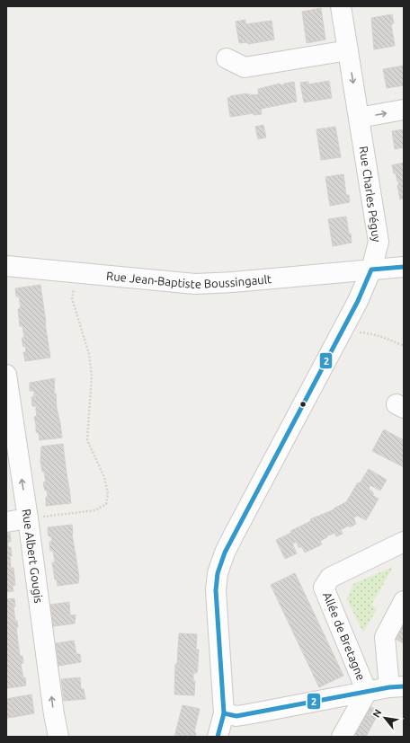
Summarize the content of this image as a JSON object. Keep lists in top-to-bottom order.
{
  "streets": {
    "street": [
      "Rue Charles Péguy",
      "Rue Jean-Baptiste Boussingault",
      "Rue Albert Gougis",
      "Allée de Bretagne"
    ]
  },
  "crossings": [
    ["Rue Charles Péguy", "Rue Jean-Baptiste Boussingault"]
  ],
  "one_way": ["Rue Albert Gougis"],
  "lines": ["transit line 2"],
  "north": "top left"
}
